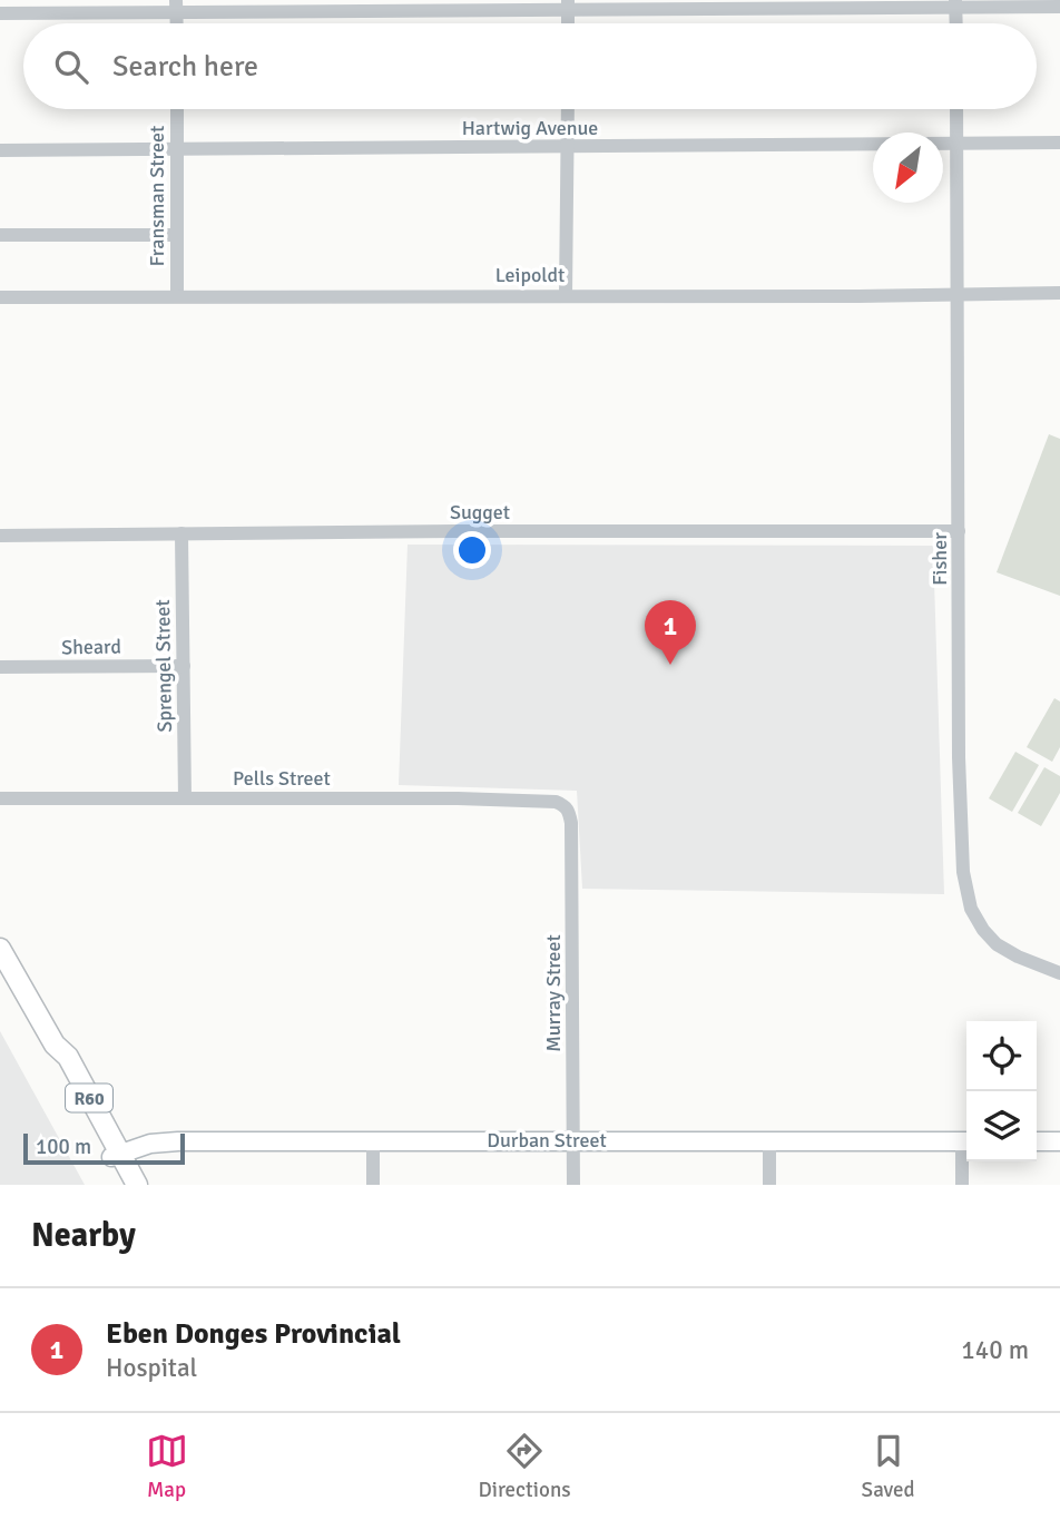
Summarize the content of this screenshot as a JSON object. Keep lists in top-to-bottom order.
{
  "streets": {
    "main road": ["R60"],
    "street": [
      "Hartwig Avenue",
      "Fransman Street",
      "Leipoldt",
      "Sugget",
      "Fisher",
      "Sheard",
      "Sprengel Street",
      "Pells Street",
      "Murray Street",
      "Durban Street"
    ]
  },
  "crossings": [
    ["Hartwig Avenue", "Fransman Street"],
    ["Hartwig Avenue", "Fisher"],
    ["Fransman Street", "Leipoldt"],
    ["Leipoldt", "Fisher"],
    ["Sugget", "Fisher"],
    ["Sugget", "Sprengel Street"],
    ["Sheard", "Sprengel Street"],
    ["Sprengel Street", "Pells Street"],
    ["Pells Street", "Murray Street"],
    ["Murray Street", "Durban Street"],
    ["R60", "Durban Street"]
  ],
  "scale_bar": "100 m",
  "north": "bottom left",
  "page": {
    "search": "Search here",
    "pins": "1",
    "scale": "100 m",
    "heading": "Nearby",
    "list": [
      {
        "mark": "1",
        "name": "Eben Donges Provincial",
        "note": "Hospital",
        "value": "140 m"
      }
    ],
    "nav": ["Map", "Directions", "Saved"]
  }
}
